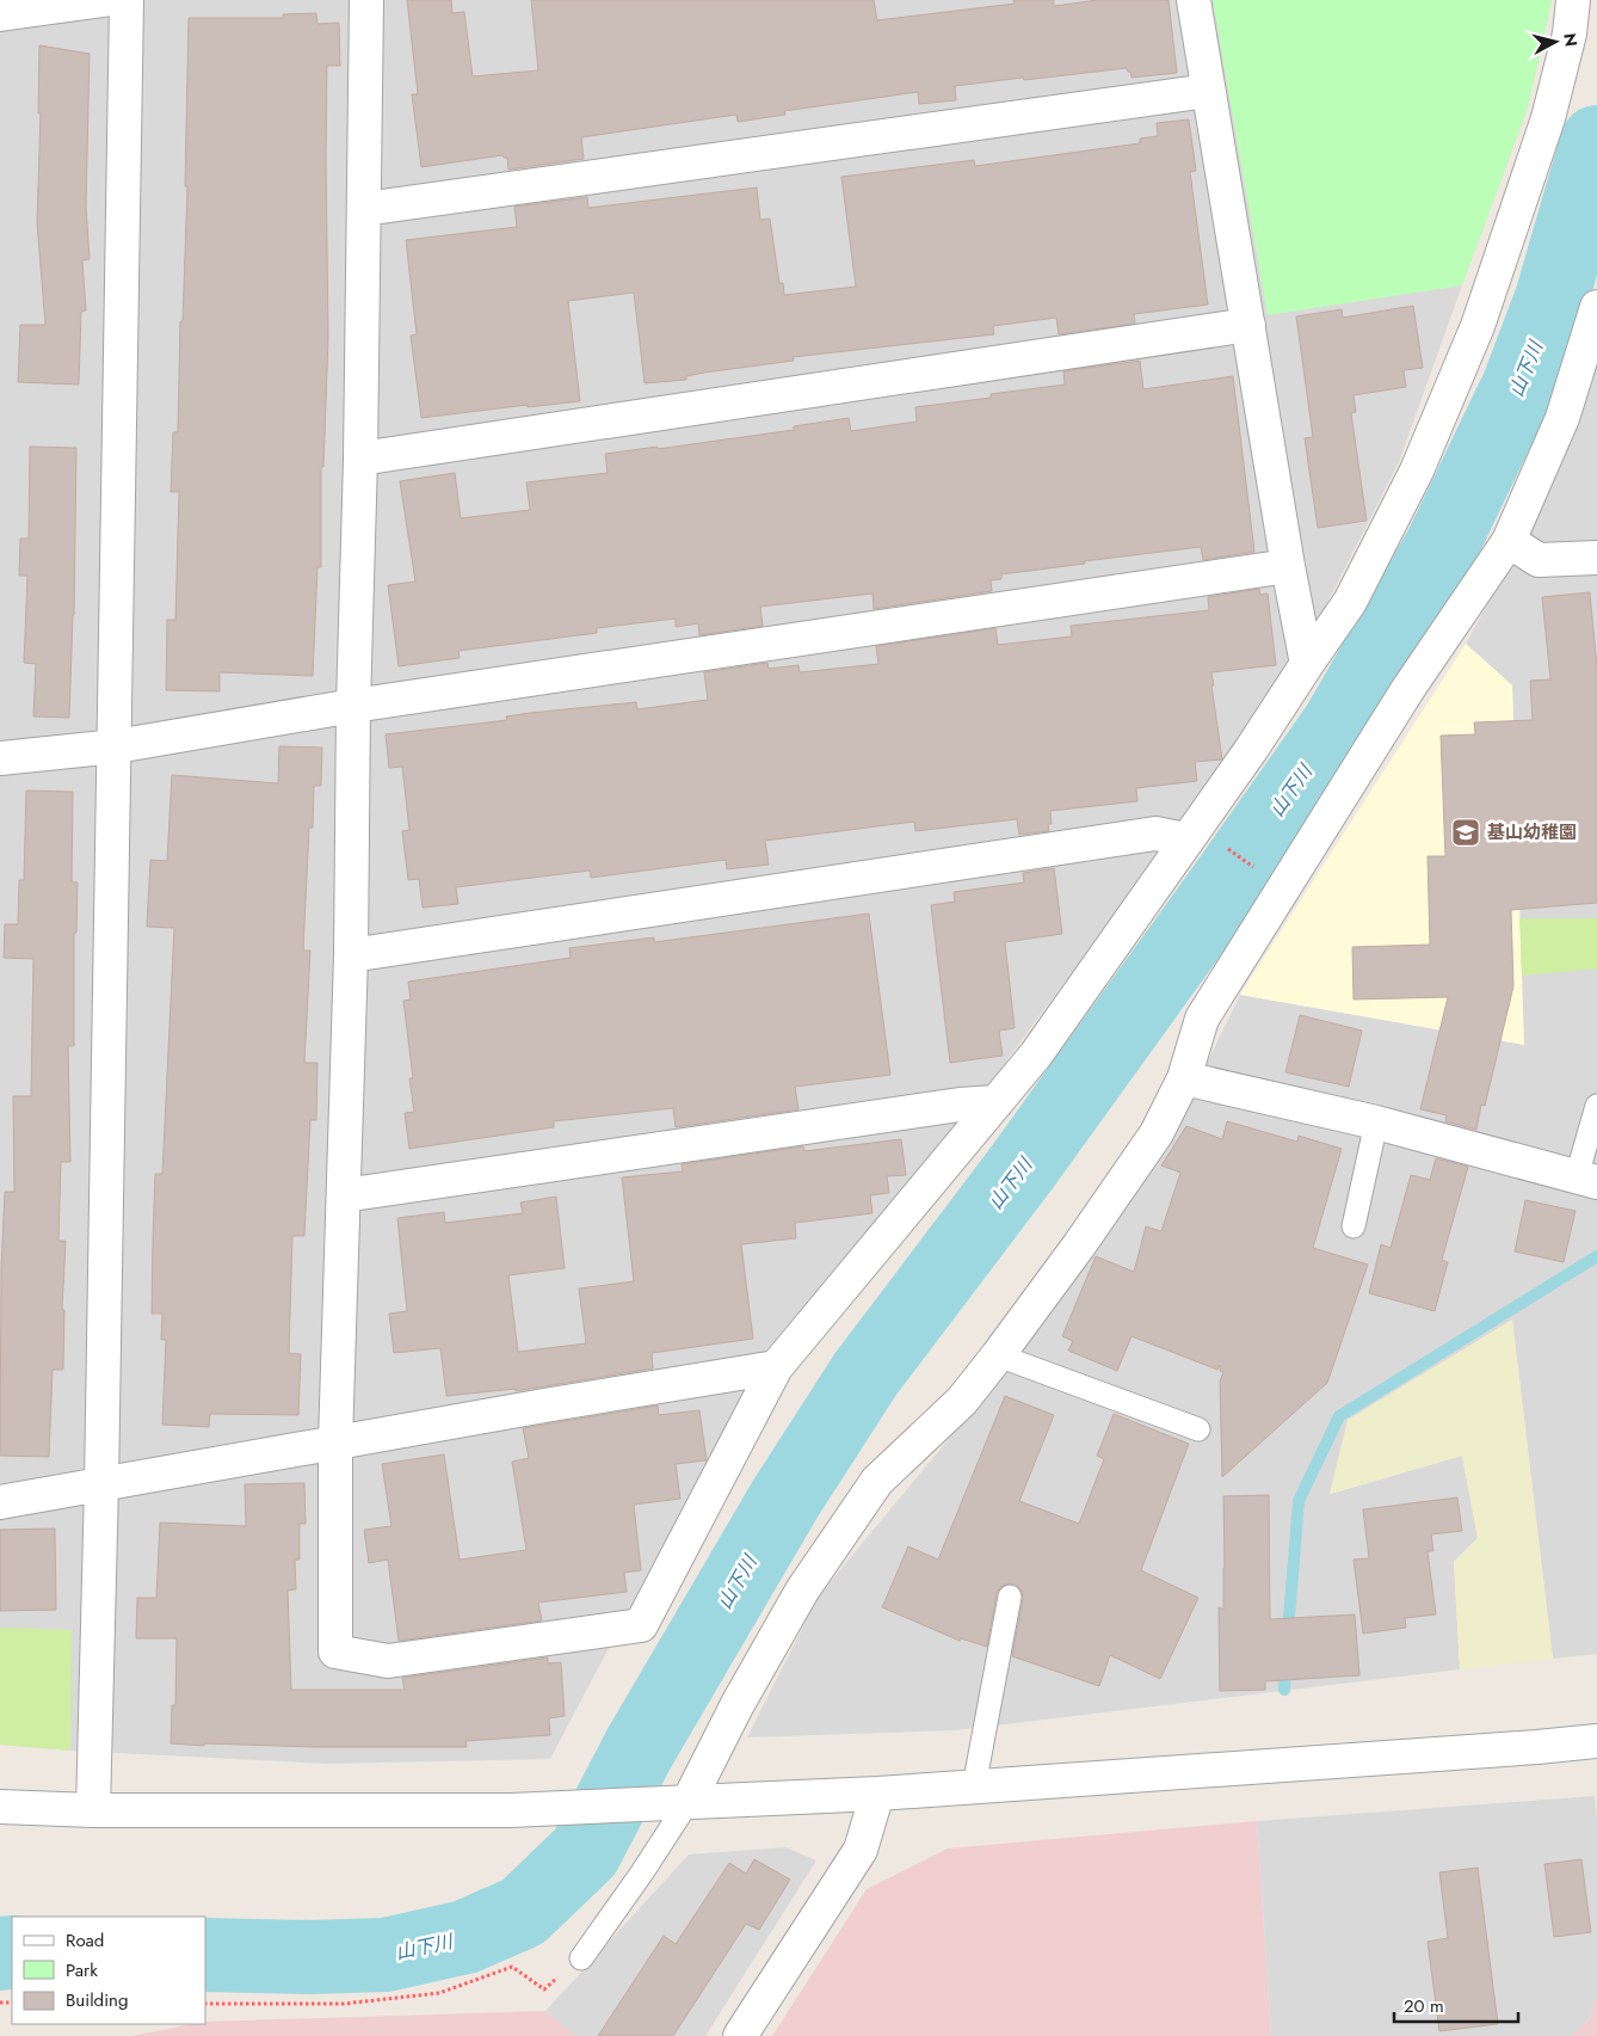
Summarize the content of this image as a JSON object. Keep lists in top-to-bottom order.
{
  "water": ["山下川"],
  "places": {
    "school or university": ["基山幼稚園"]
  },
  "legend": ["Road", "Park", "Building"],
  "scale_bar": "20 m",
  "north": "right"
}
